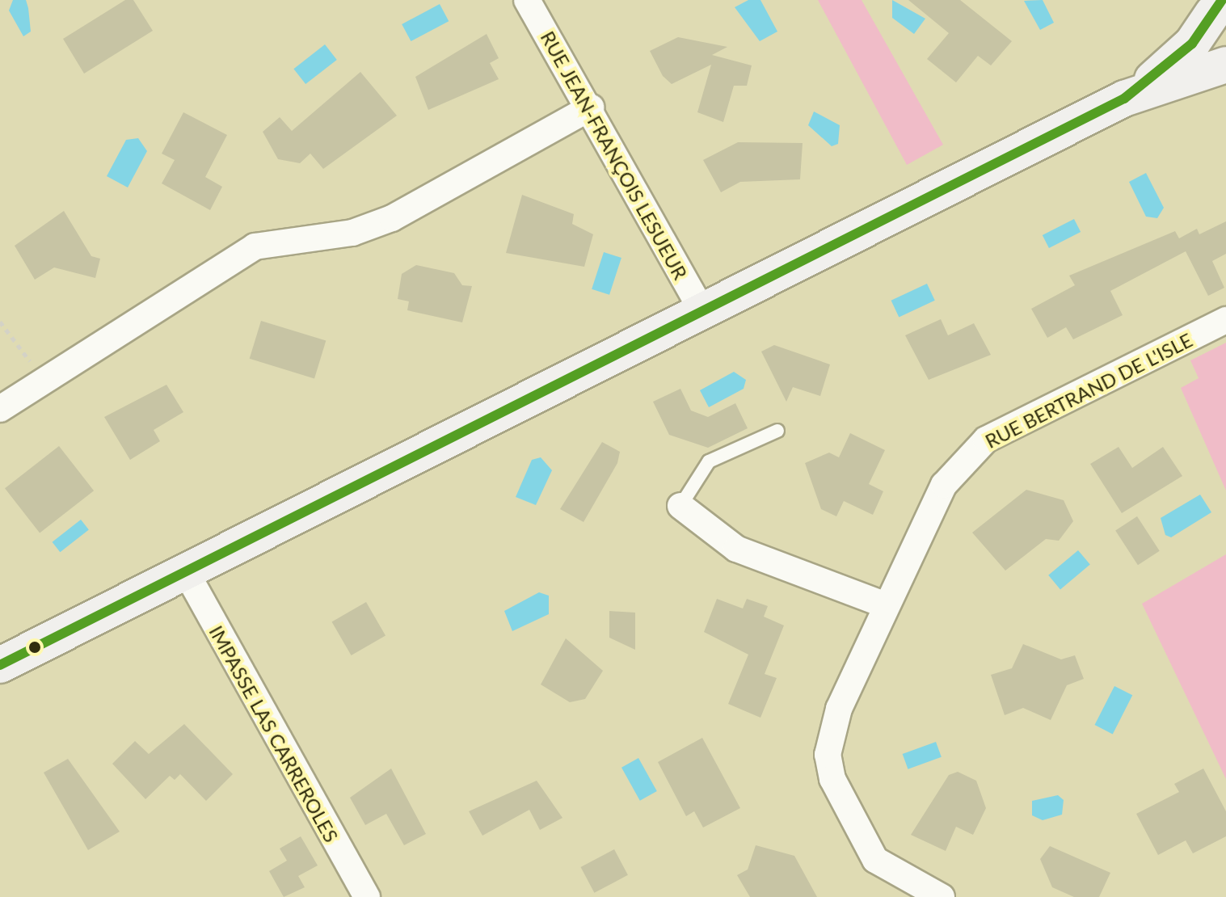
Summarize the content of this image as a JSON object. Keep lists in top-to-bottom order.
{
  "streets": {
    "street": ["RUE JEAN-FRANÇOIS LESUEUR", "RUE BERTRAND DE L'ISLE", "IMPASSE LAS CARREROLES"]
  }
}
